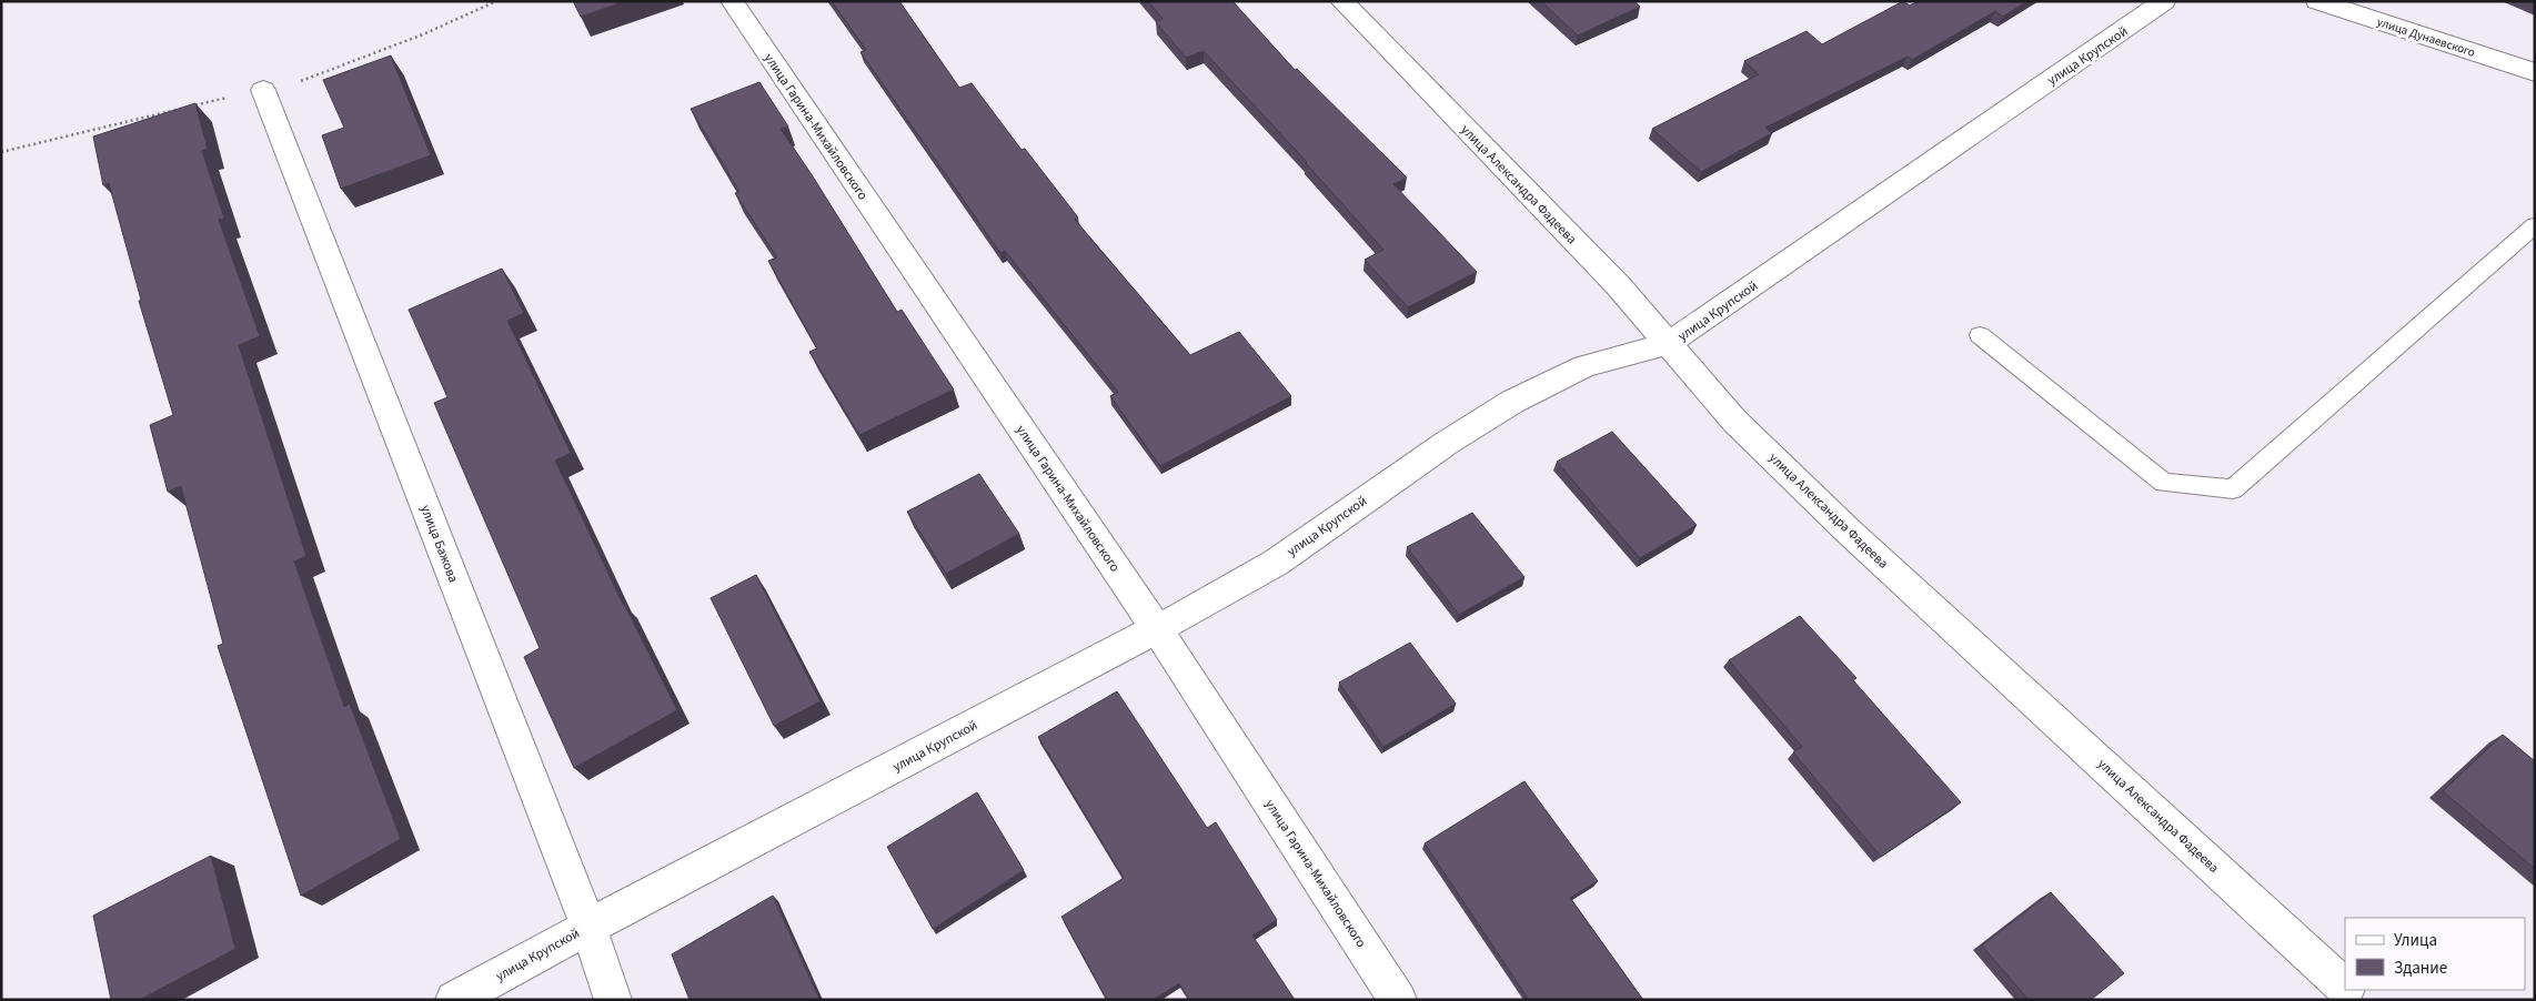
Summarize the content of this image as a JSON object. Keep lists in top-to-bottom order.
{
  "streets": {
    "street": [
      "улица Дунаевского",
      "улица Крупской",
      "улица Гарина-Михайловского",
      "улица Александра Фадеева",
      "улица Бажова"
    ]
  },
  "crossings": [
    ["улица Крупской", "улица Гарина-Михайловского"],
    ["улица Крупской", "улица Александра Фадеева"],
    ["улица Крупской", "улица Бажова"]
  ],
  "legend": ["Улица", "Здание"]
}
